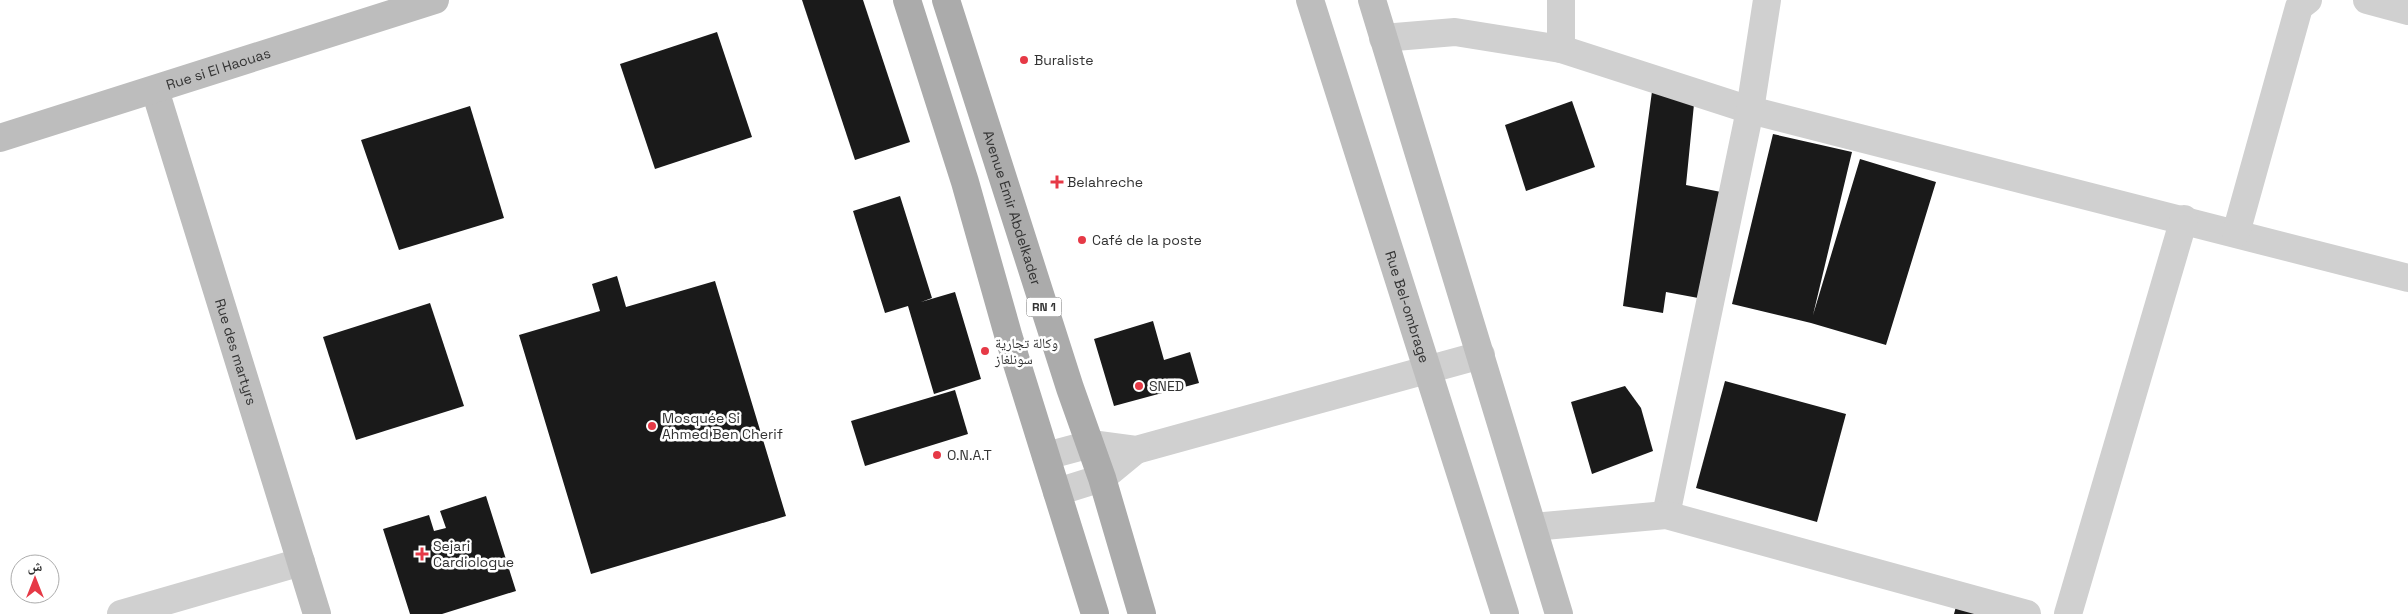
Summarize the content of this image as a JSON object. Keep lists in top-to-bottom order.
{
  "streets": {
    "main road": ["Avenue Emir Abdelkader", "RN 1"],
    "street": ["Rue si El Haouas", "Rue Bel-ombrage", "Rue des martyrs"]
  },
  "crossings": [
    ["Rue si El Haouas", "Rue des martyrs"]
  ],
  "places": {
    "other": [
      "Buraliste",
      "Café de la poste",
      "وكالة تجارية سونلغاز",
      "SNED",
      "Mosquée Si Ahmed Ben Cherif",
      "O.N.A.T"
    ],
    "health": ["Belahreche", "Sejari Cardiologue"]
  },
  "north": "top"
}
